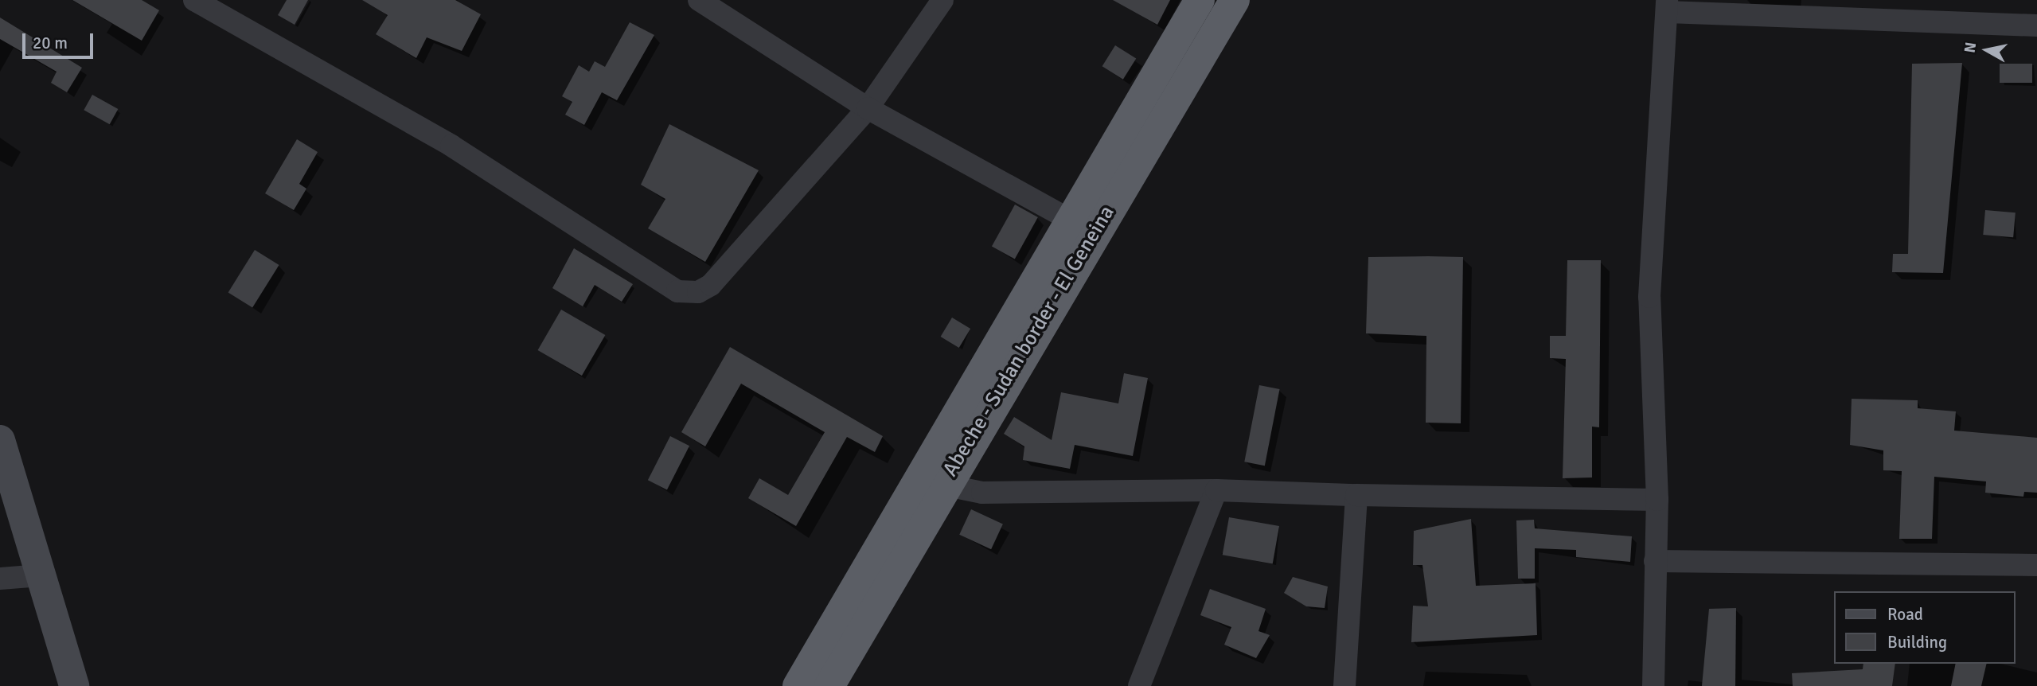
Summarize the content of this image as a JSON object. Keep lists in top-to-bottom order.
{
  "streets": {
    "highway": ["Abeche - Sudan border - El Geneina"]
  },
  "legend": ["Road", "Building"],
  "scale_bar": "20 m",
  "north": "left"
}
